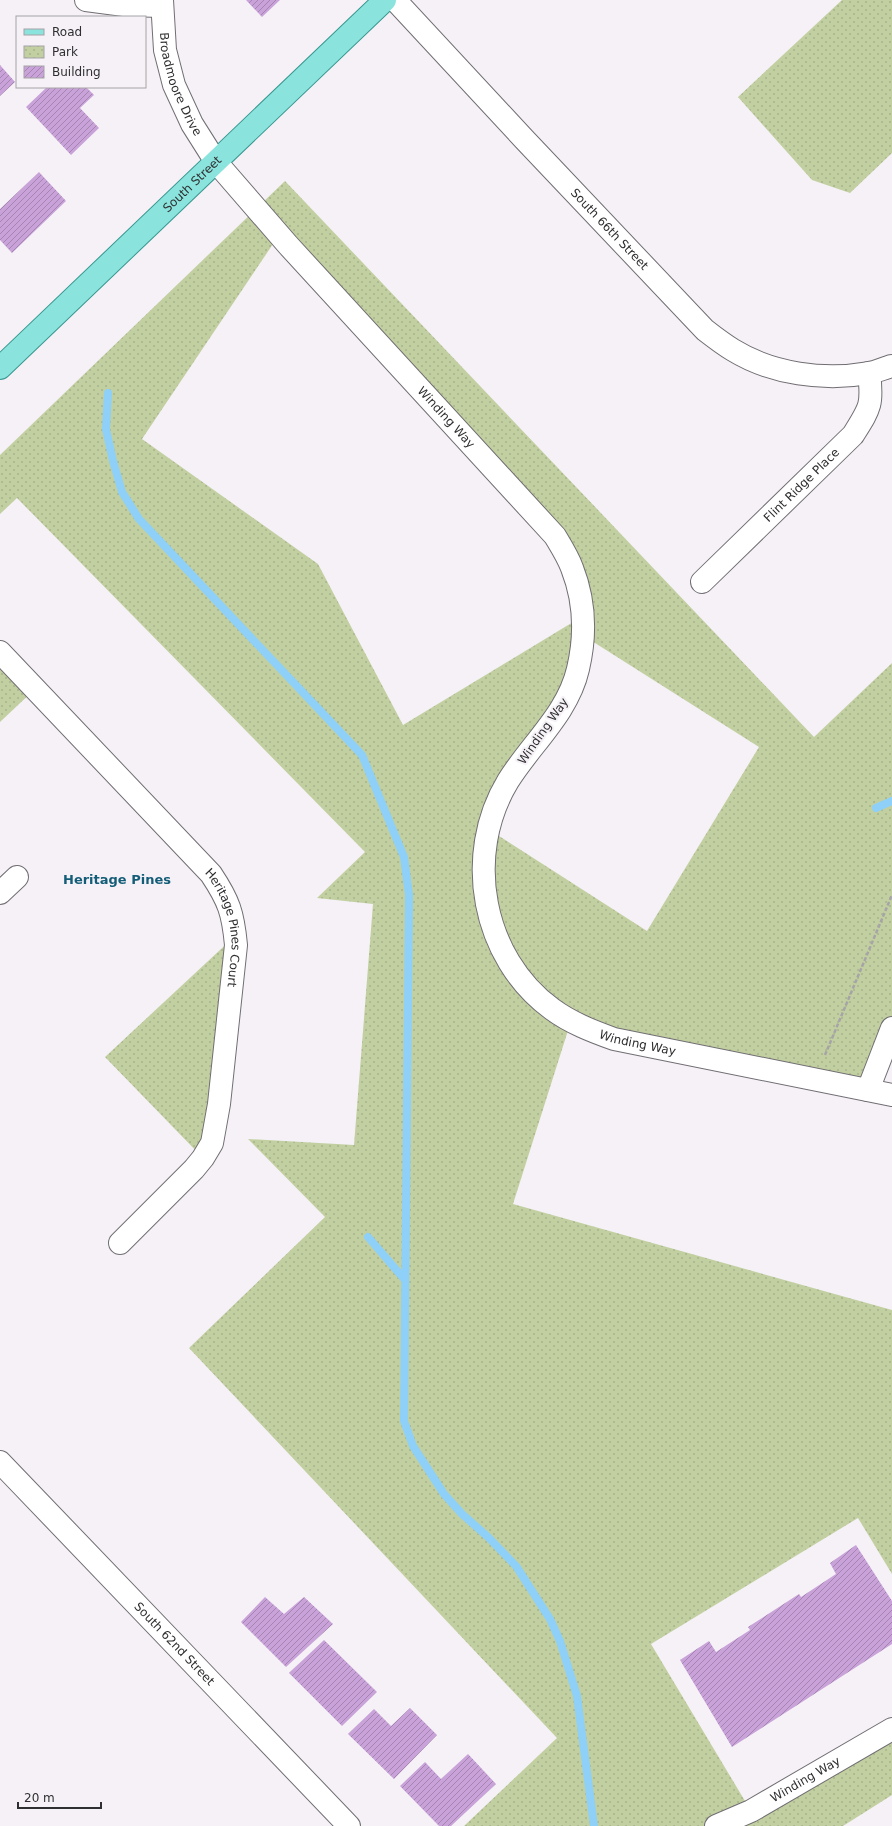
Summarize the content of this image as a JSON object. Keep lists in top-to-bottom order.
{
  "streets": {
    "main road": ["South Street"],
    "street": [
      "Broadmoore Drive",
      "South 66th Street",
      "Winding Way",
      "Flint Ridge Place",
      "Heritage Pines Court",
      "South 62nd Street"
    ]
  },
  "crossings": [
    ["Broadmoore Drive", "South Street"],
    ["Broadmoore Drive", "Winding Way"],
    ["South Street", "Winding Way"],
    ["South 66th Street", "Flint Ridge Place"]
  ],
  "districts": ["Heritage Pines"],
  "legend": ["Road", "Park", "Building"],
  "scale_bar": "20 m"
}
